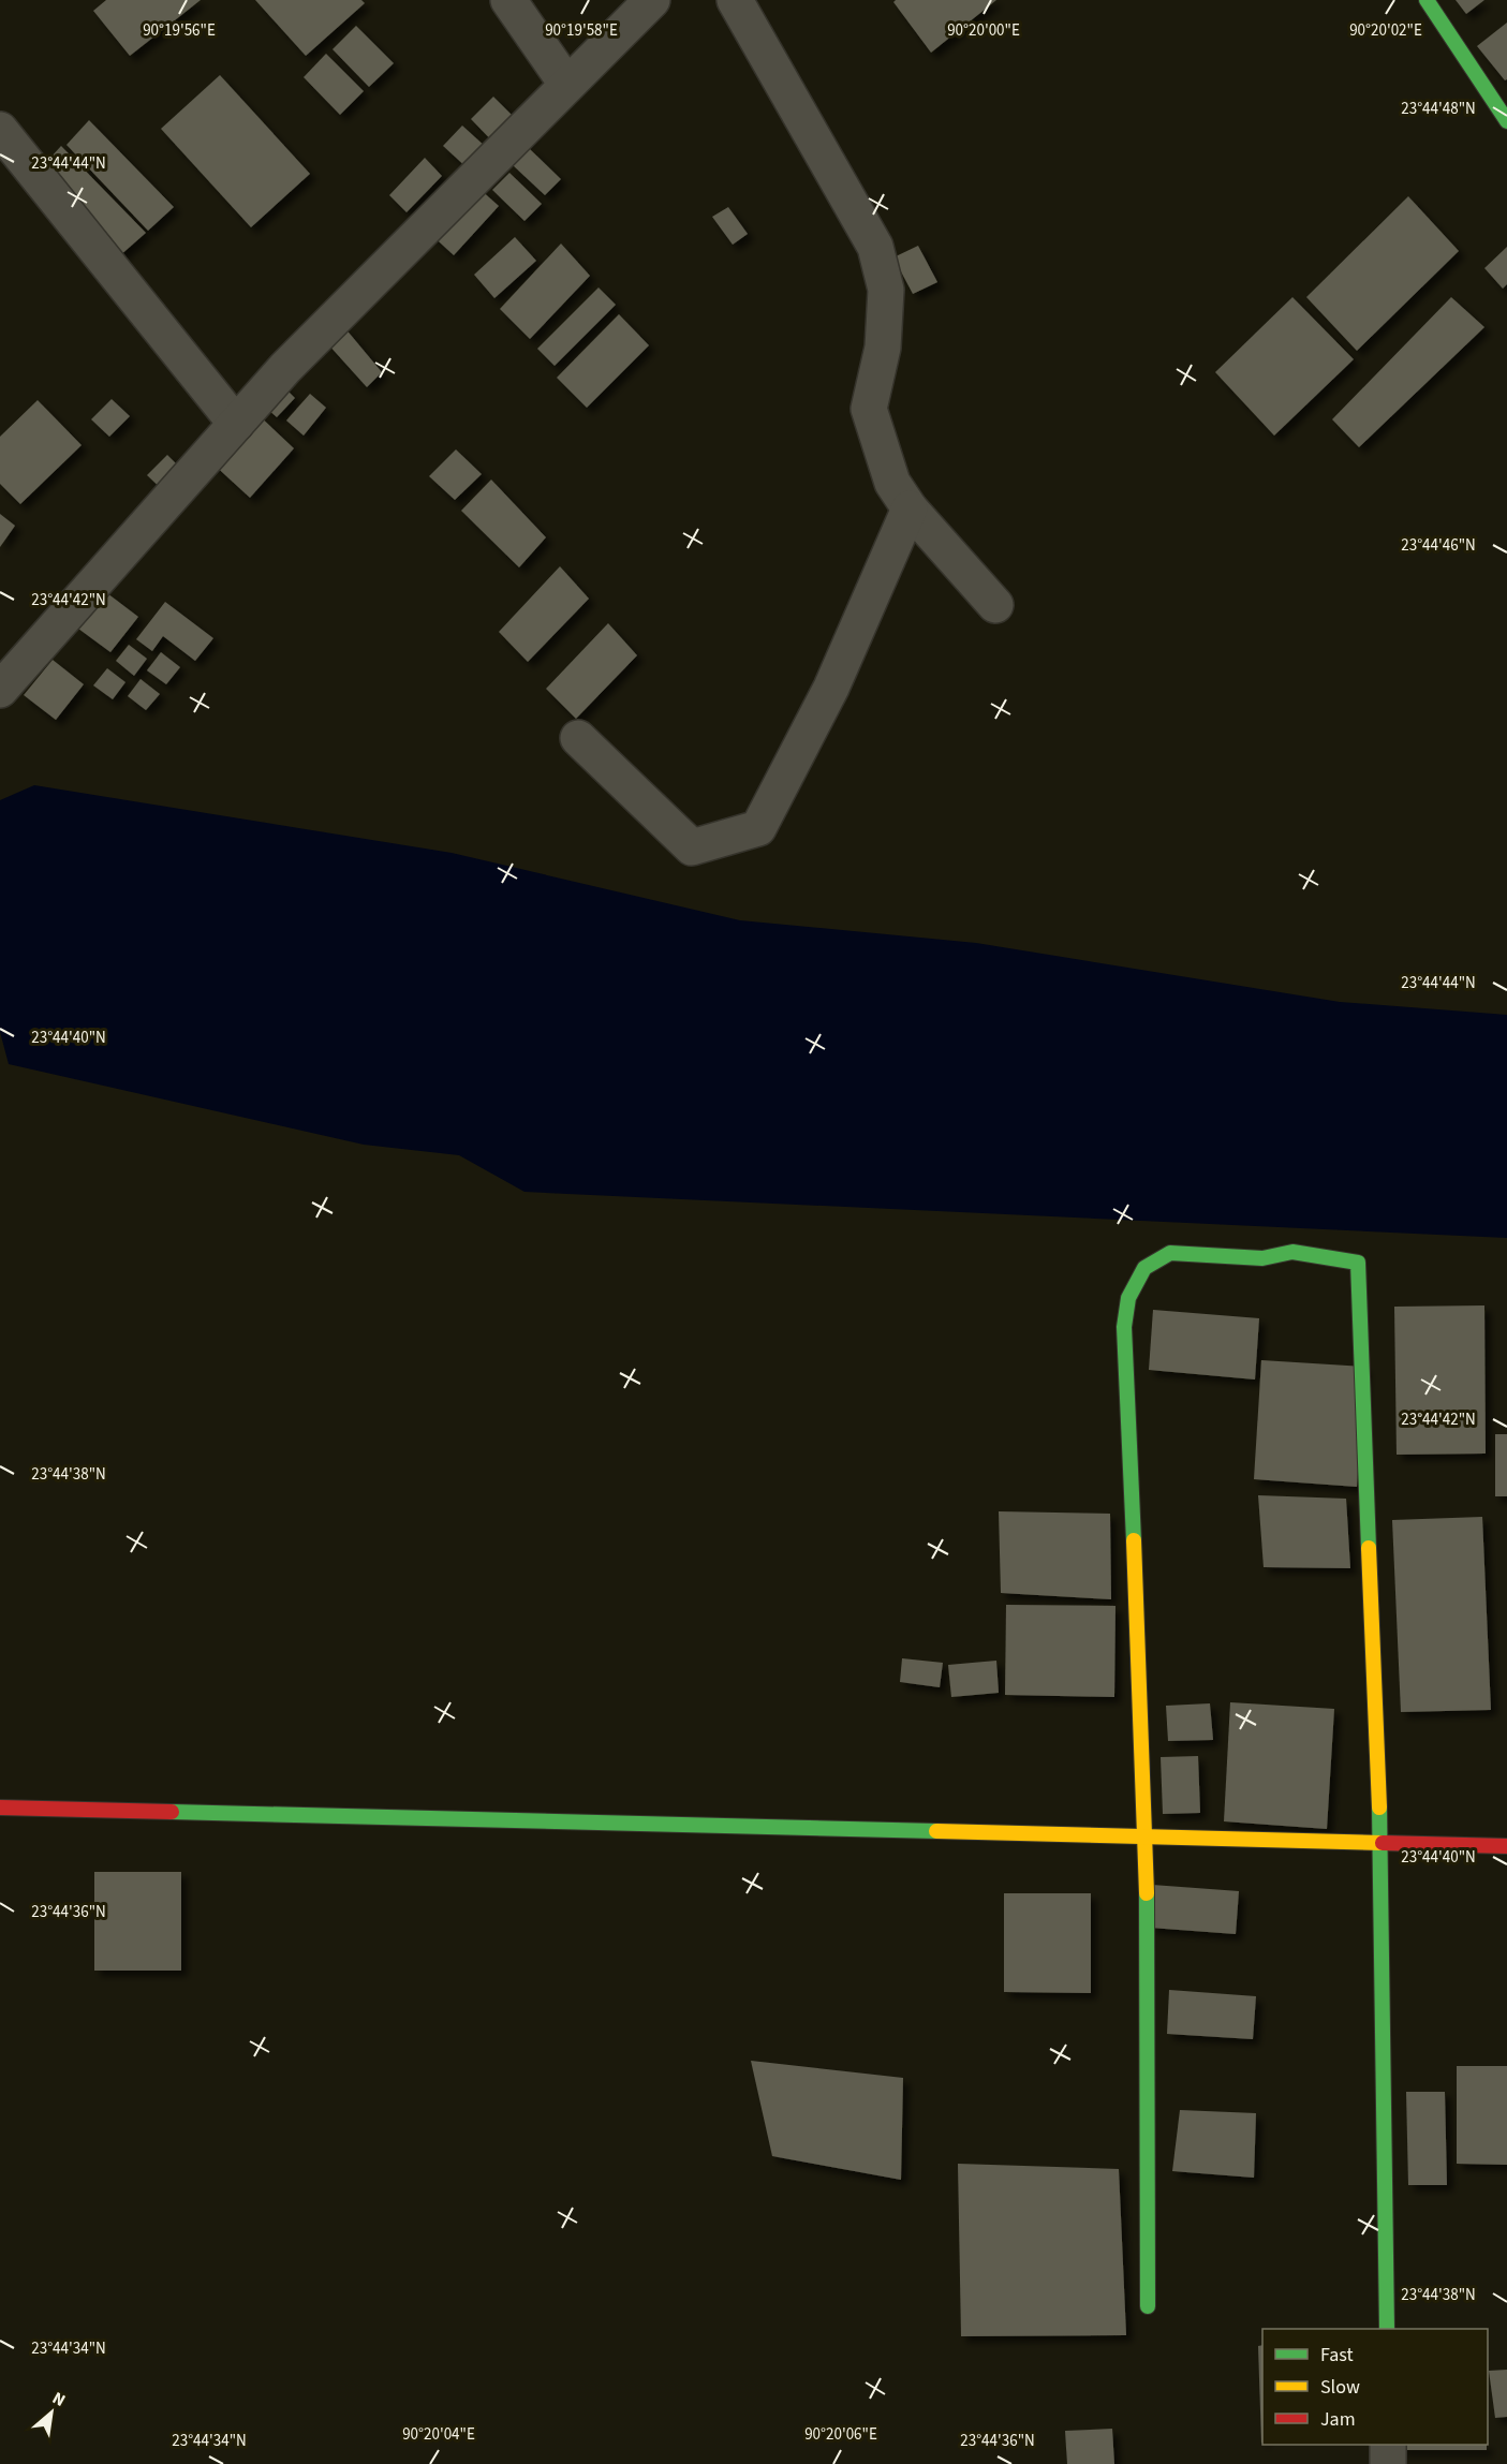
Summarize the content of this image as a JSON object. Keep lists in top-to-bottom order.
{
  "legend": ["Fast", "Slow", "Jam"],
  "north": "top right",
  "coordinates": [
    "90°19'56\"E",
    "90°19'58\"E",
    "90°20'00\"E",
    "90°20'02\"E",
    "23°44'48\"N",
    "23°44'44\"N",
    "23°44'46\"N",
    "23°44'42\"N",
    "23°44'40\"N",
    "23°44'38\"N",
    "23°44'36\"N",
    "23°44'34\"N",
    "90°20'04\"E",
    "90°20'06\"E"
  ]
}
